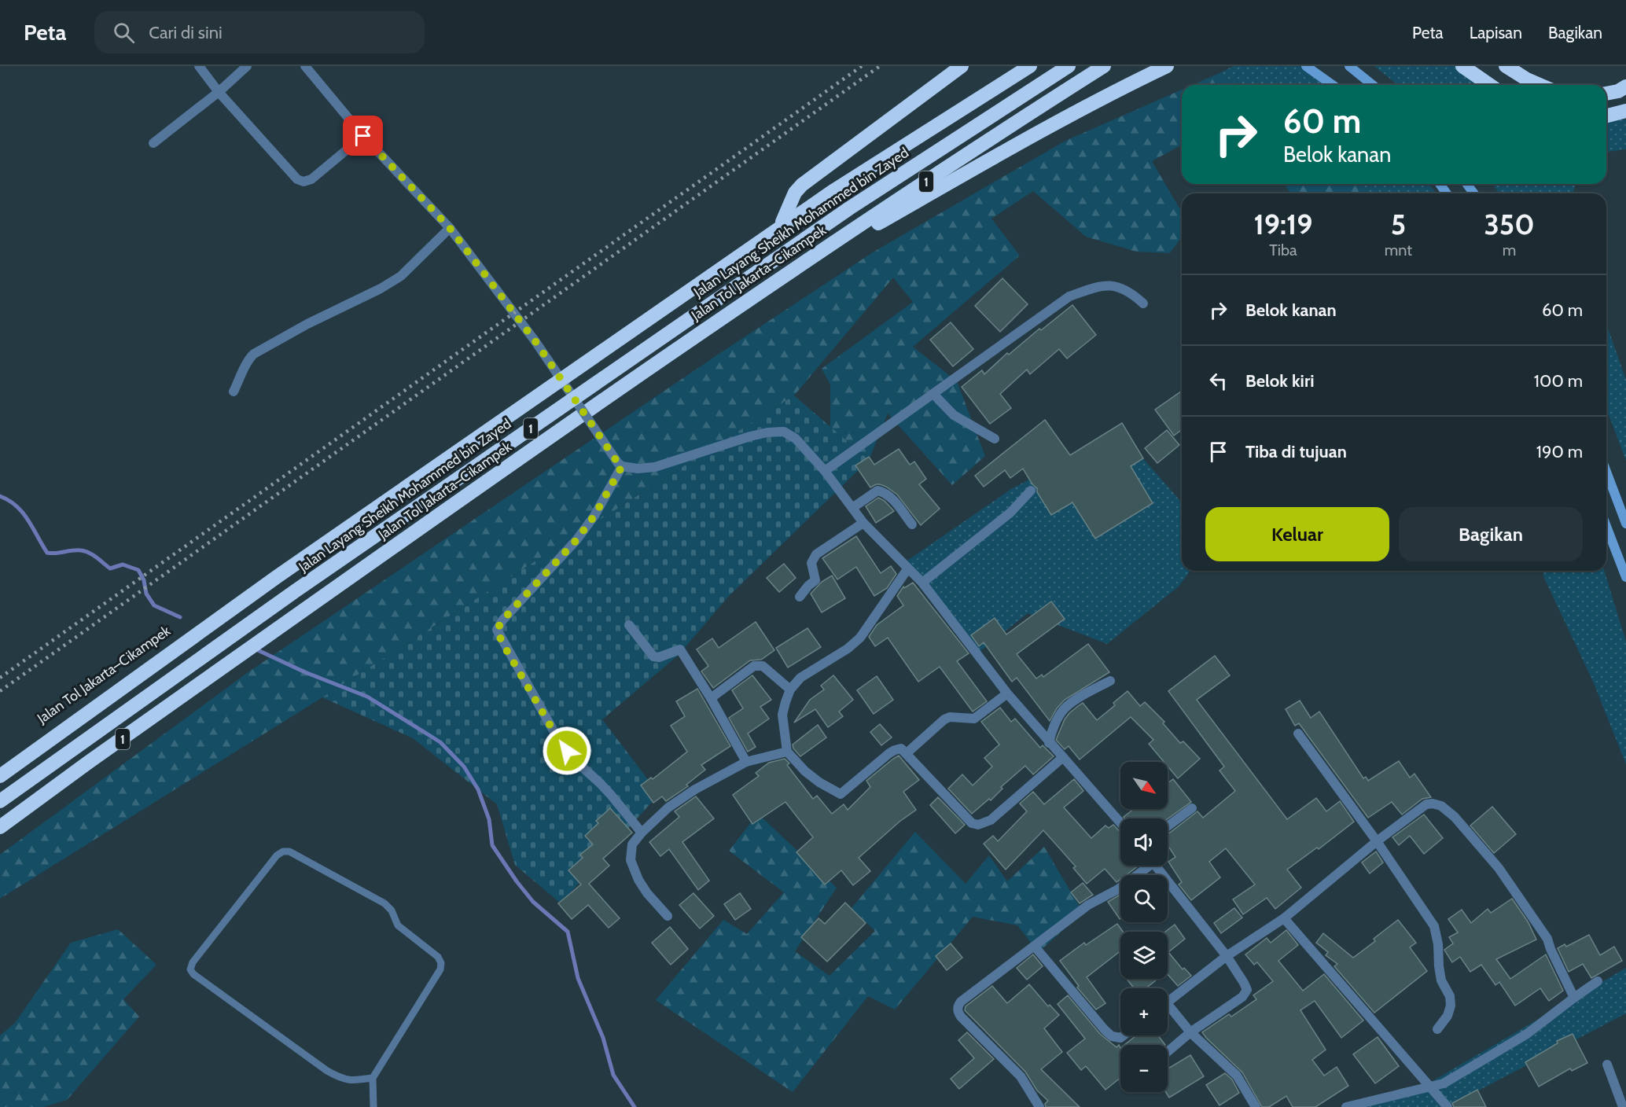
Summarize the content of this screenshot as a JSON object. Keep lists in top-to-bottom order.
{
  "streets": {
    "highway": ["1", "Jalan Layang Sheikh Mohammed bin Zayed", "Jalan Tol Jakarta–Cikampek"]
  },
  "north": "bottom right",
  "page": {
    "header": "Peta",
    "search": "Cari di sini",
    "nav": ["Peta", "Lapisan", "Bagikan"],
    "turn": ["60 m", "Belok kanan"],
    "eta": [
      "19:19",
      "Tiba",
      "5",
      "mnt",
      "350",
      "m"
    ],
    "list": [
      {
        "name": "Belok kanan",
        "value": "60 m"
      },
      {
        "name": "Belok kiri",
        "value": "100 m"
      },
      {
        "name": "Tiba di tujuan",
        "value": "190 m"
      }
    ],
    "buttons": ["Keluar", "Bagikan"],
    "map_buttons": ["+", "−"]
  }
}
